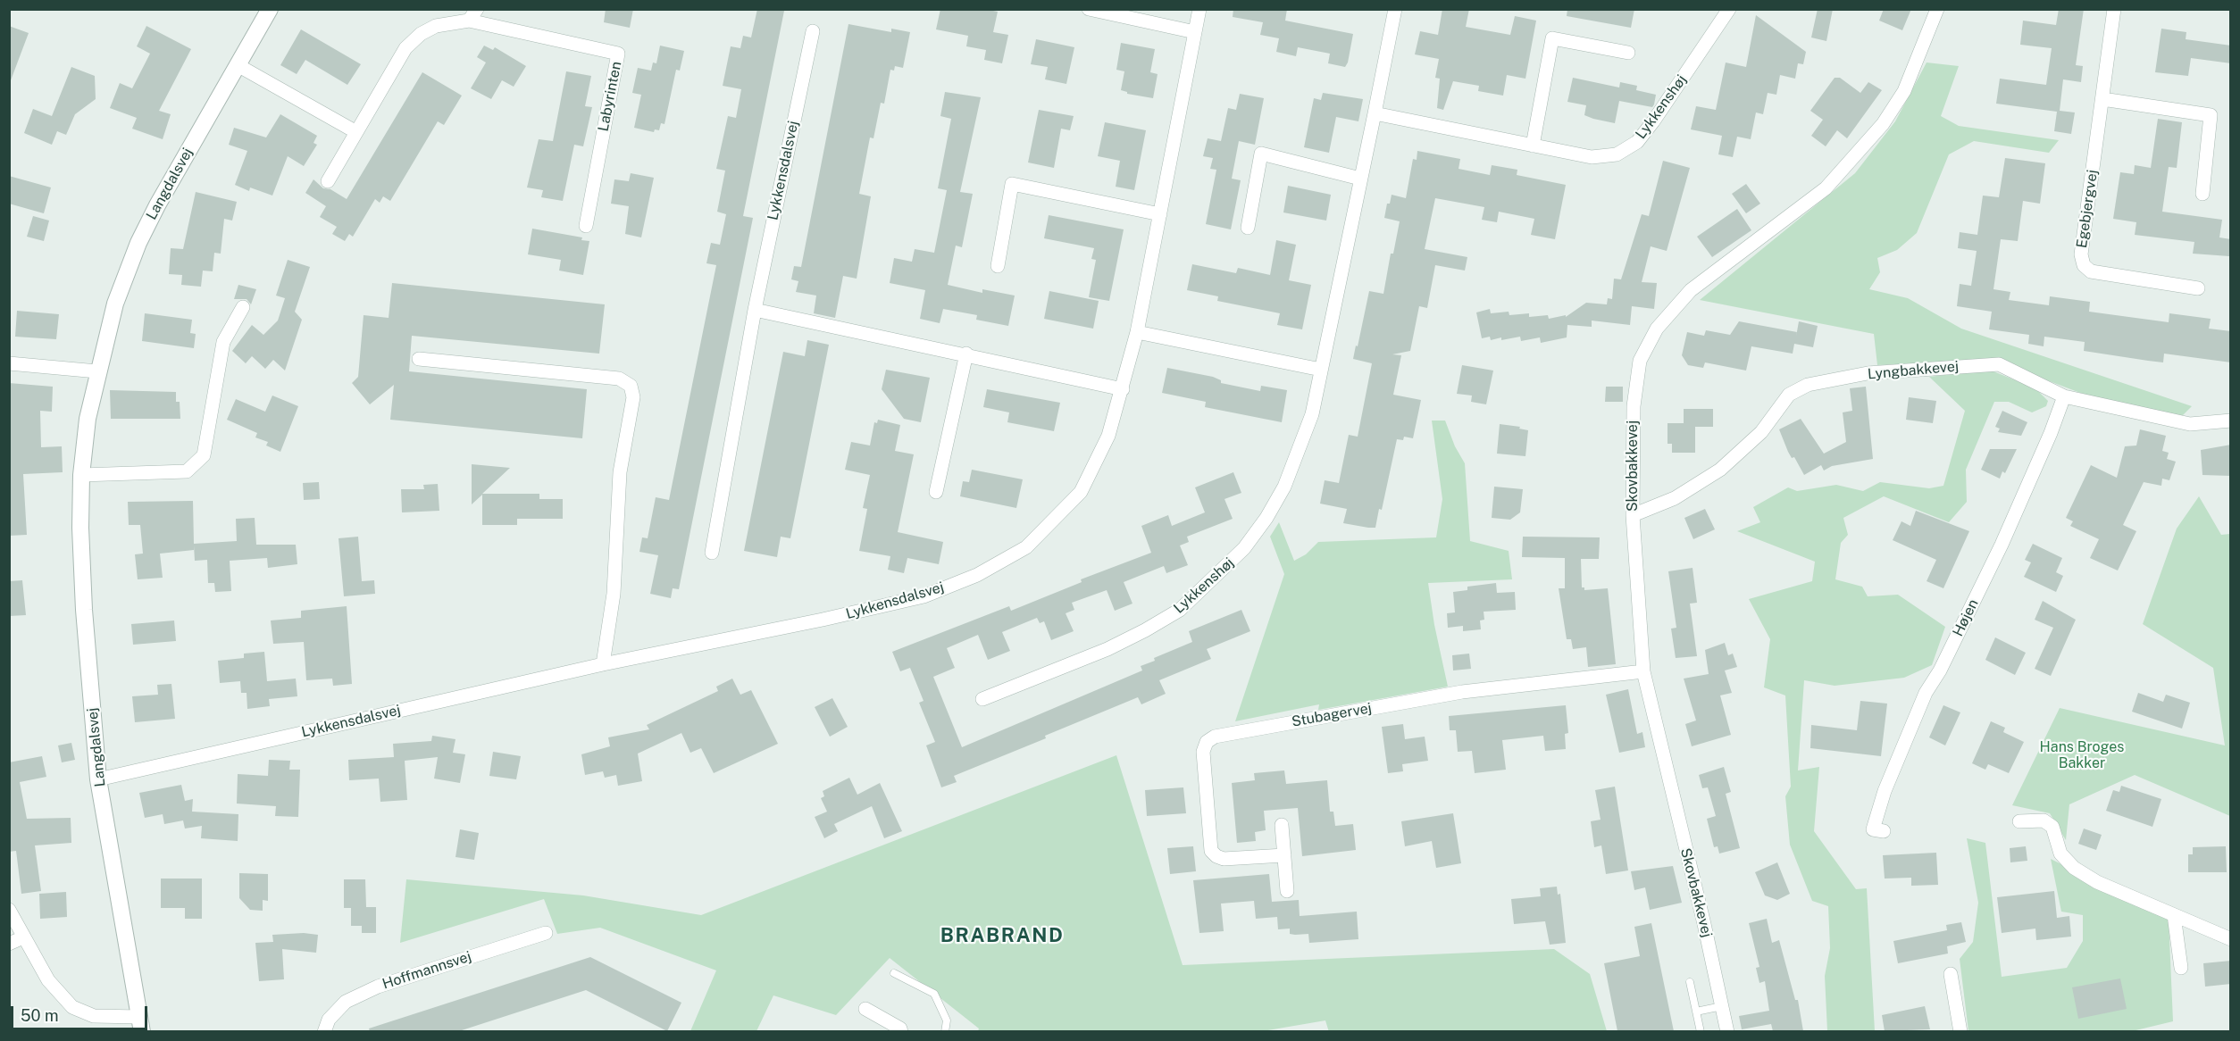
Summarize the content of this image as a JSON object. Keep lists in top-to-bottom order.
{
  "streets": {
    "street": [
      "Labyrinten",
      "Lykkenshøj",
      "Lykkensdalsvej",
      "Langdalsvej",
      "Egebjergvej",
      "Lyngbakkevej",
      "Skovbakkevej",
      "Højen",
      "Stubagervej",
      "Hoffmannsvej"
    ]
  },
  "crossings": [
    ["Lykkensdalsvej", "Langdalsvej"],
    ["Lyngbakkevej", "Skovbakkevej"],
    ["Lyngbakkevej", "Højen"],
    ["Skovbakkevej", "Stubagervej"]
  ],
  "districts": ["BRABRAND"],
  "parks": ["Hans Broges Bakker"],
  "scale_bar": "50 m"
}
